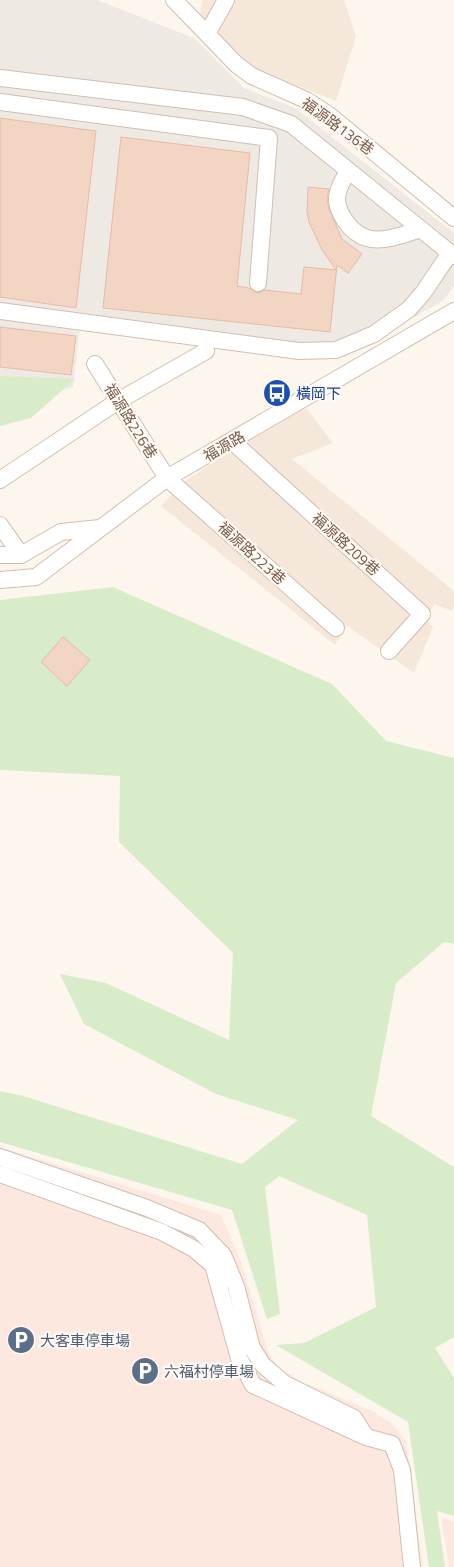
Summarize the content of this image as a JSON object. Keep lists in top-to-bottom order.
{
  "streets": {
    "street": [
      "福源路136巷",
      "福源路226巷",
      "福源路",
      "福源路209巷",
      "福源路223巷"
    ]
  },
  "crossings": [
    ["福源路226巷", "福源路"],
    ["福源路226巷", "福源路223巷"],
    ["福源路", "福源路209巷"],
    ["福源路", "福源路223巷"]
  ],
  "places": {
    "bus stop": ["橫岡下"],
    "parking": ["大客車停車場", "六福村停車場"]
  }
}
